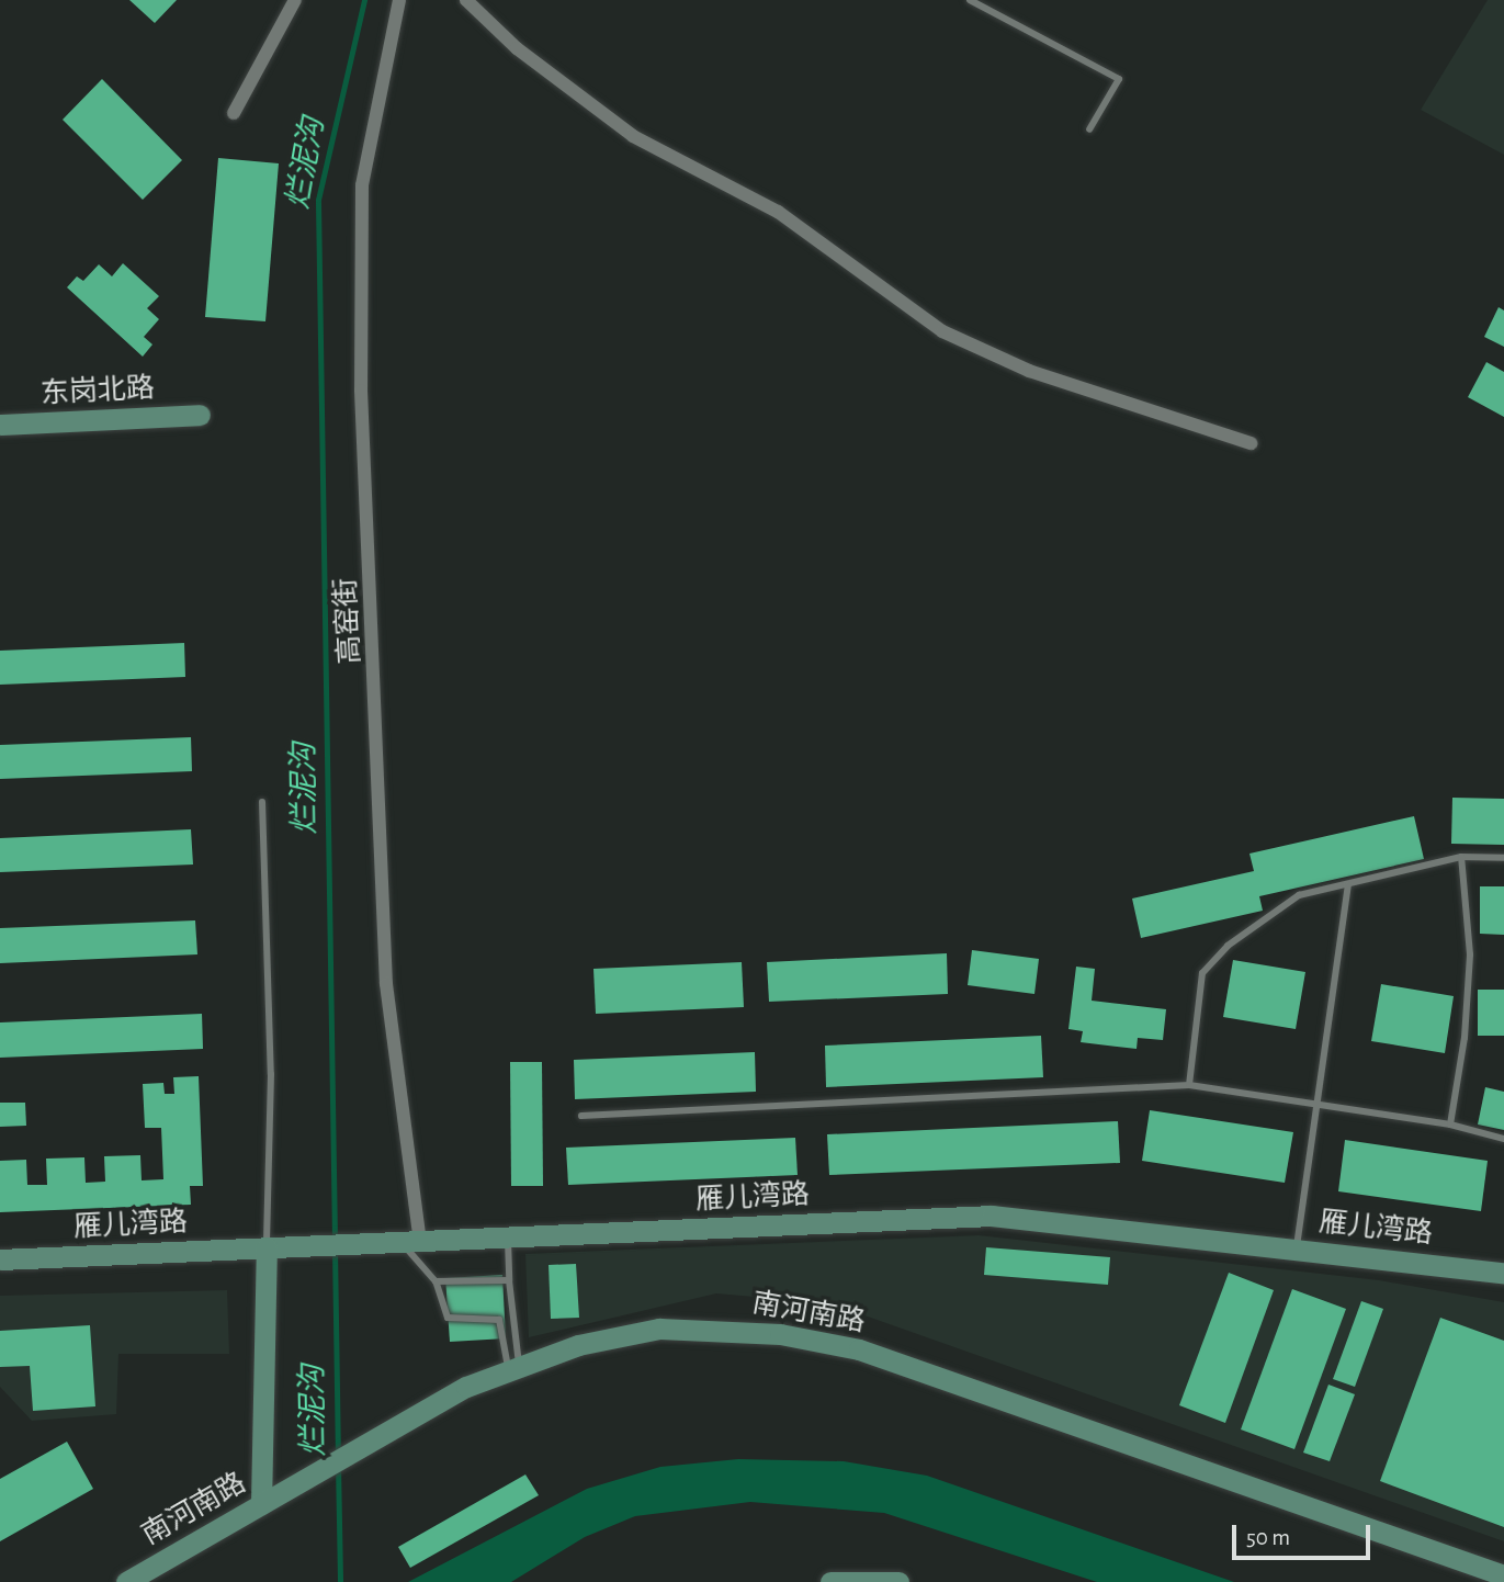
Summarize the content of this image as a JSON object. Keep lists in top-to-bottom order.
{
  "streets": {
    "street": [
      "东岗北路",
      "高窑街",
      "雁儿湾路",
      "南河南路"
    ]
  },
  "crossings": [
    ["高窑街", "雁儿湾路"]
  ],
  "water": ["烂泥沟"],
  "scale_bar": "50 m"
}
